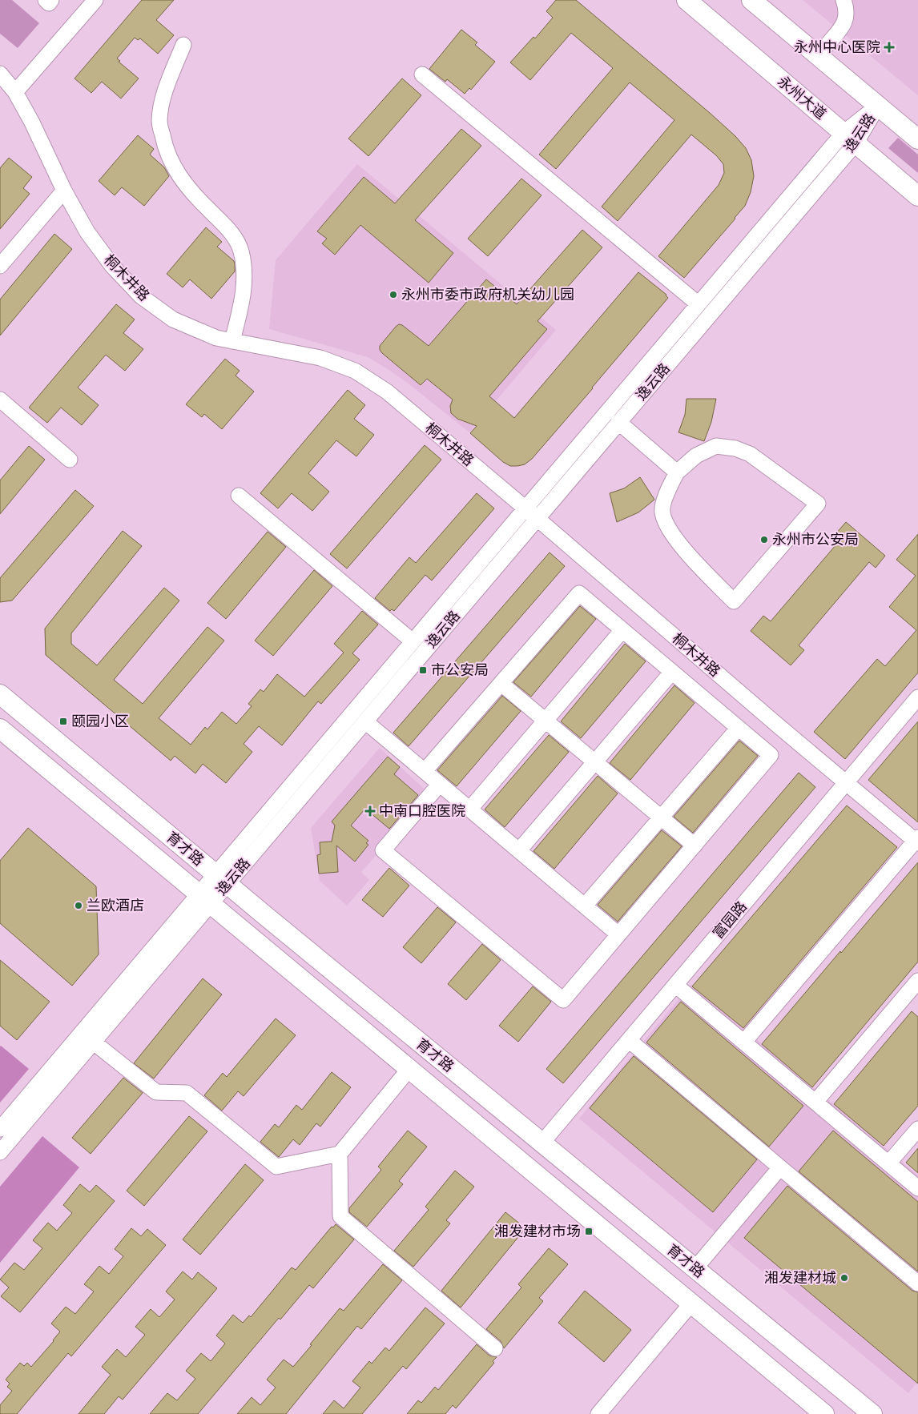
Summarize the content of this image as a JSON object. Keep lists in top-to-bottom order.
{
  "streets": {
    "main road": ["永州大道", "育才路"],
    "street": ["逸云路", "桐木井路", "富园路"]
  },
  "crossings": [
    ["永州大道", "逸云路"],
    ["逸云路", "桐木井路"],
    ["逸云路", "育才路"],
    ["桐木井路", "富园路"],
    ["育才路", "富园路"]
  ],
  "places": {
    "health": ["永州中心医院", "中南口腔医院"],
    "other": [
      "永州市委市政府机关幼儿园",
      "永州市公安局",
      "兰欧酒店",
      "湘发建材城"
    ],
    "transit": ["市公安局", "颐园小区", "湘发建材市场"]
  }
}
